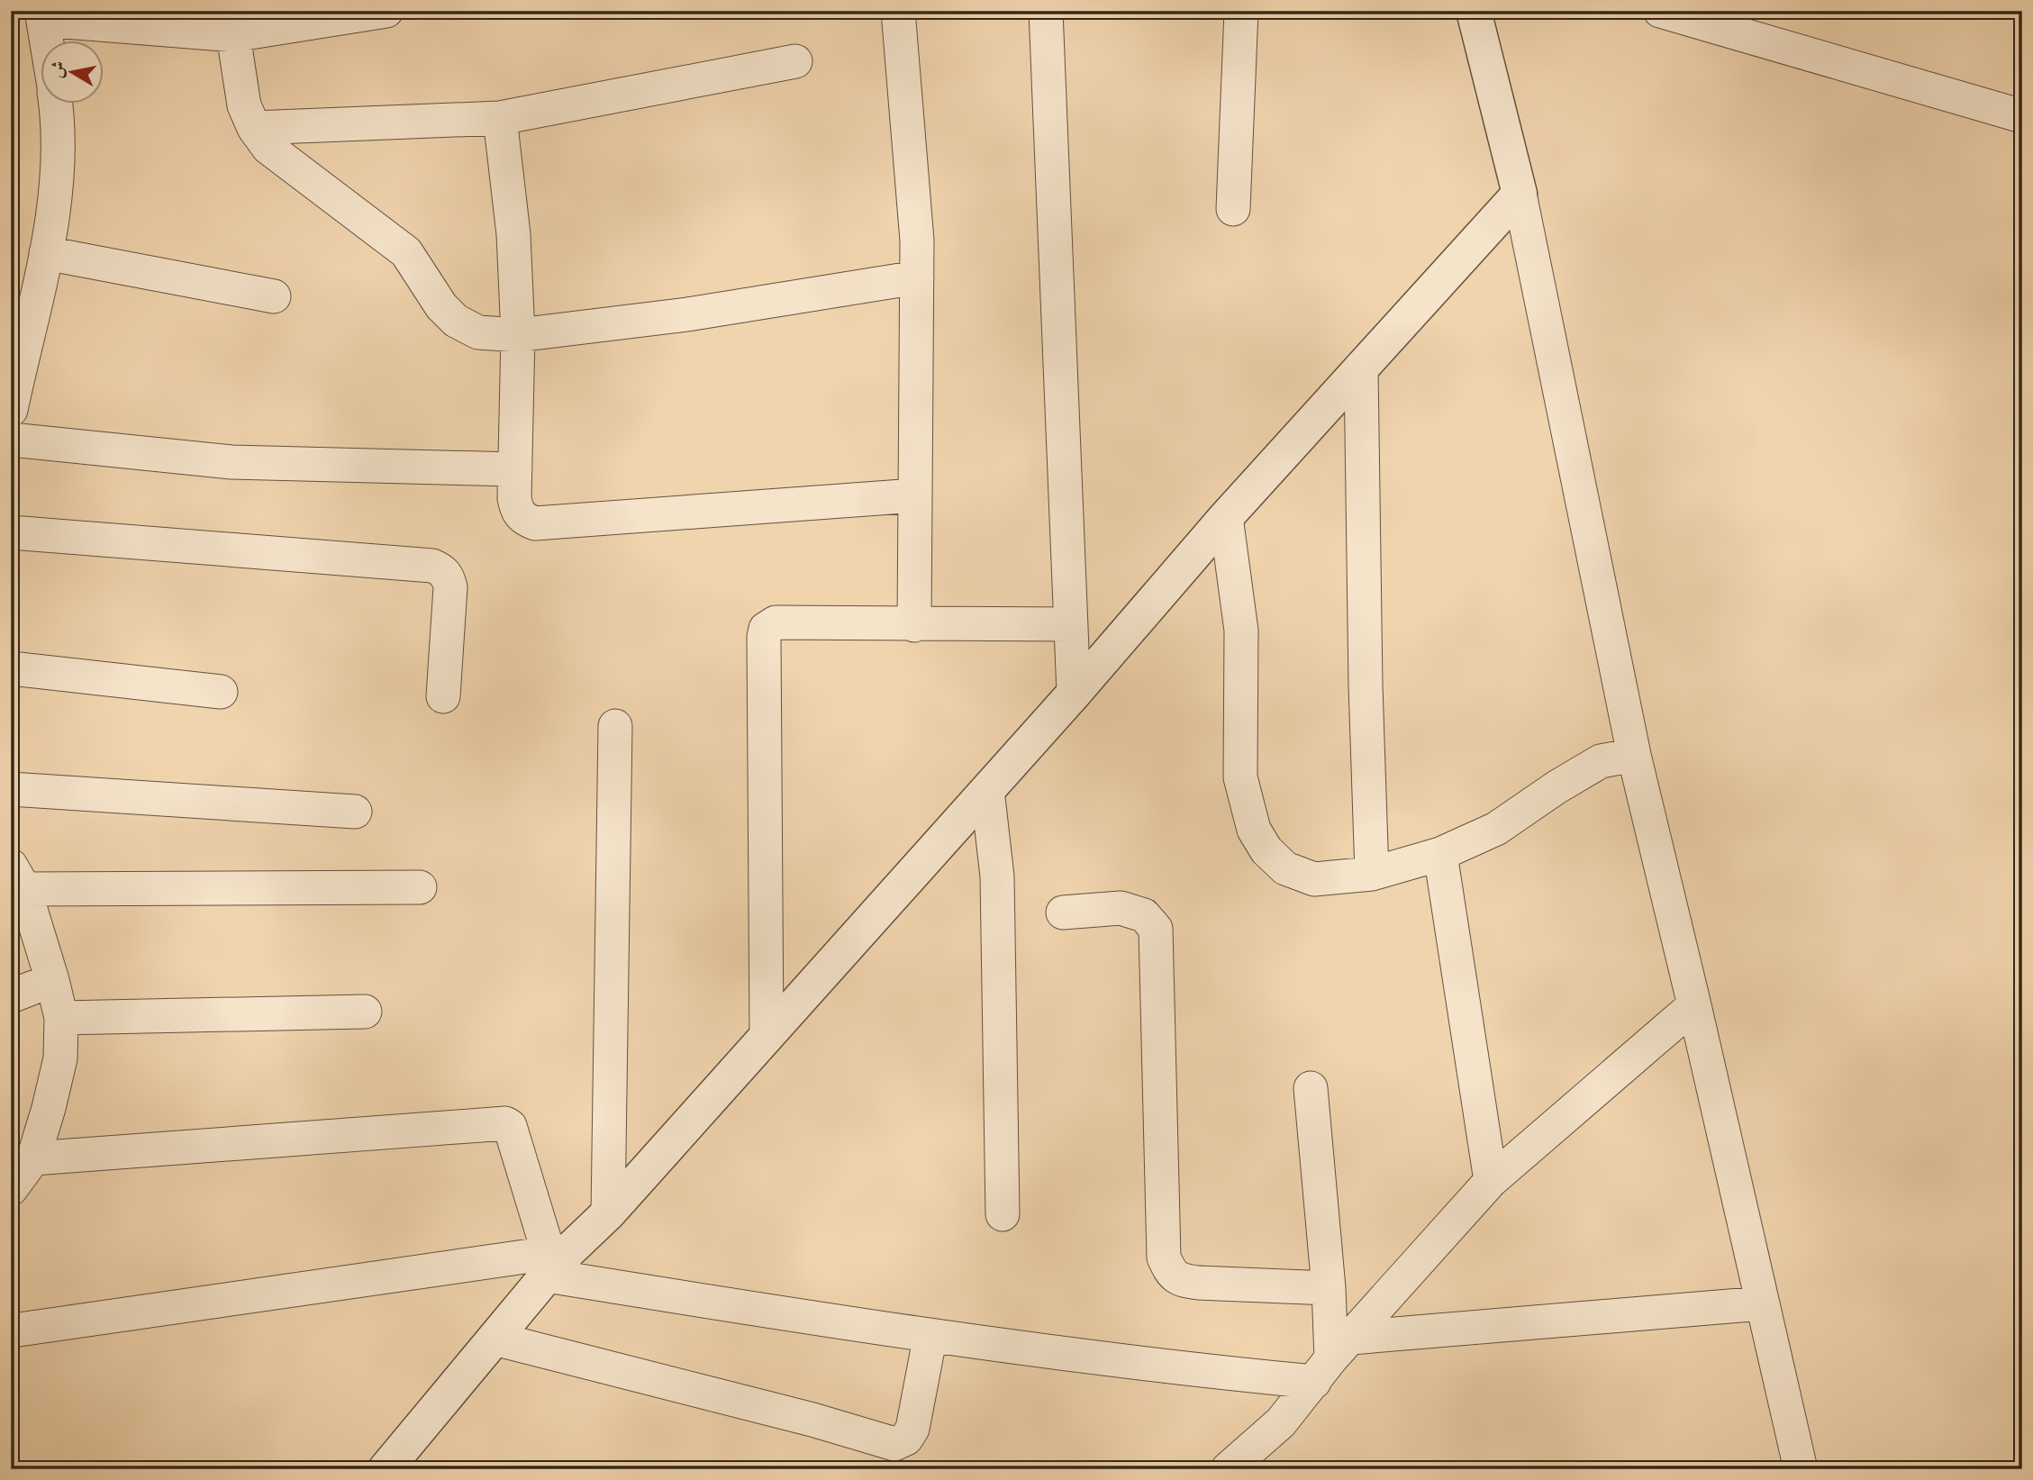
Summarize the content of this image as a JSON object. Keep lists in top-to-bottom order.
{
  "north": "left"
}
